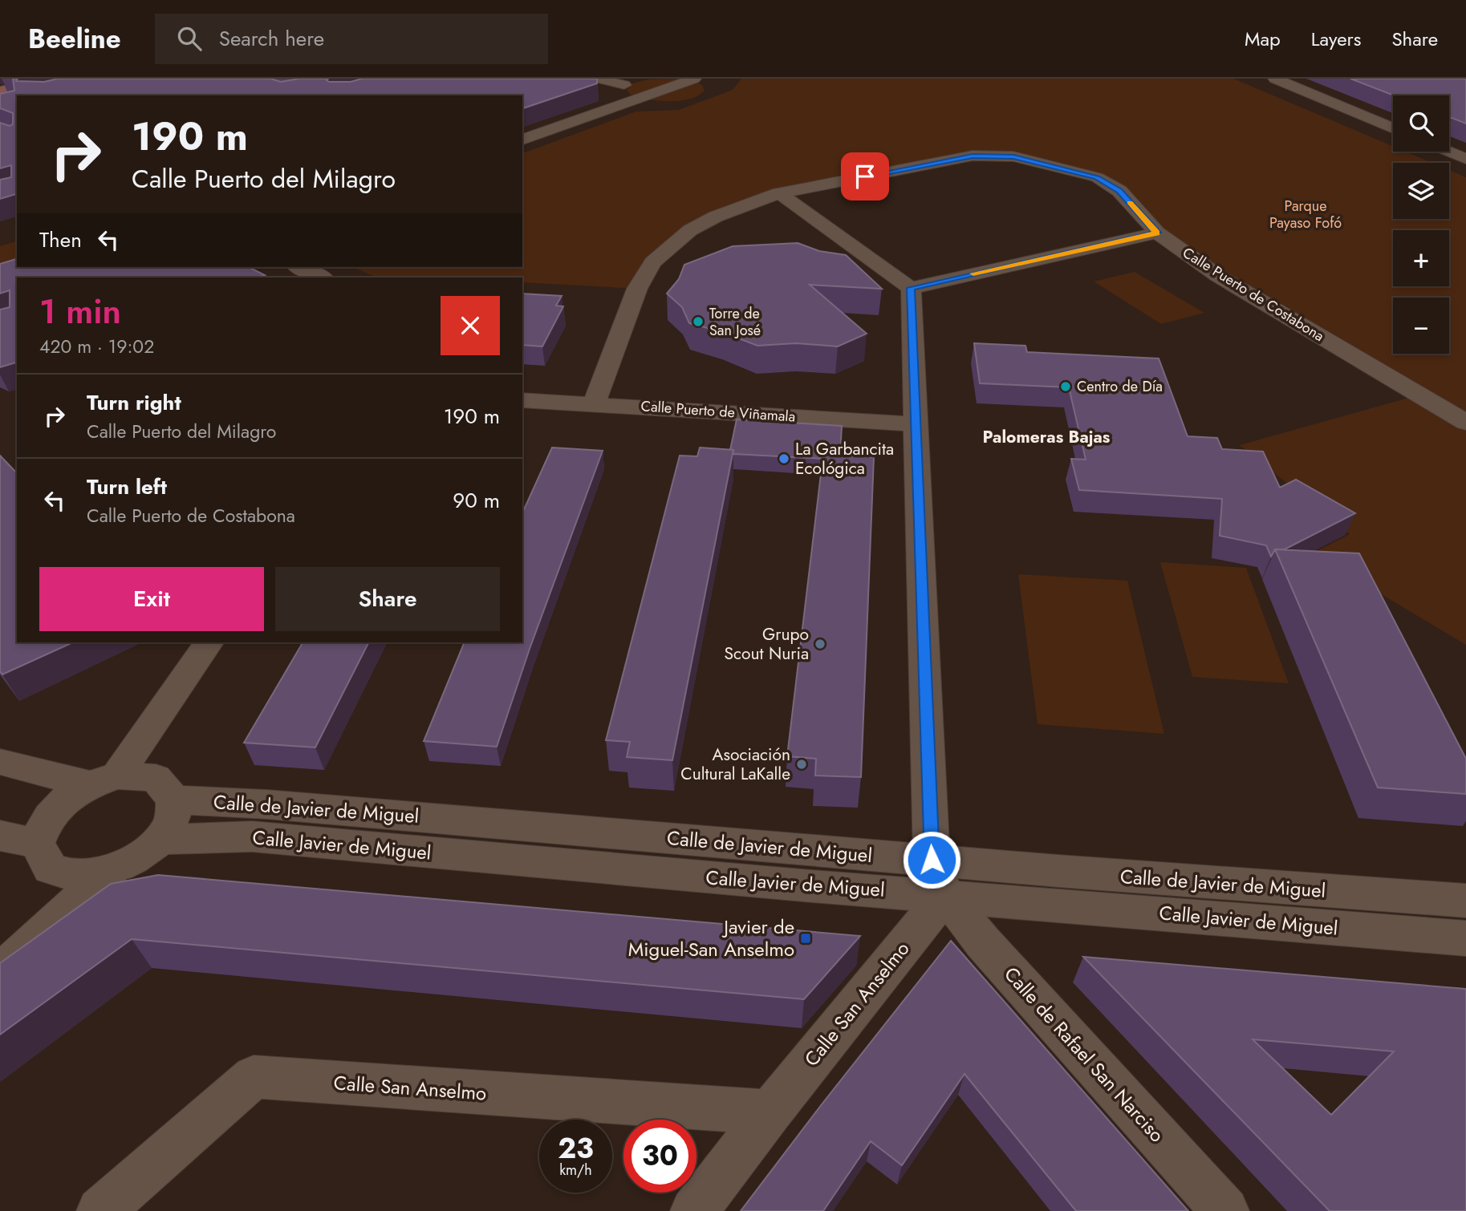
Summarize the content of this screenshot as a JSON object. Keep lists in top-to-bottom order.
{
  "streets": {
    "street": [
      "Calle Puerto de Costabona",
      "Calle Puerto de Viñamala",
      "Calle de Javier de Miguel",
      "Calle Javier de Miguel",
      "Calle San Anselmo",
      "Calle de Rafael San Narciso"
    ]
  },
  "crossings": [
    ["Calle Puerto de Costabona", "Calle Puerto de Viñamala"],
    ["Calle de Javier de Miguel", "Calle Javier de Miguel"],
    ["Calle de Javier de Miguel", "Calle San Anselmo"],
    ["Calle de Javier de Miguel", "Calle de Rafael San Narciso"],
    ["Calle Javier de Miguel", "Calle San Anselmo"],
    ["Calle Javier de Miguel", "Calle de Rafael San Narciso"],
    ["Calle San Anselmo", "Calle de Rafael San Narciso"]
  ],
  "districts": ["Palomeras Bajas"],
  "parks": ["Parque Payaso Fofó"],
  "places": {
    "other": [
      "Torre de San José",
      "Centro de Día",
      "La Garbancita Ecológica",
      "Grupo Scout Nuria",
      "Asociación Cultural LaKalle"
    ],
    "transit": ["Javier de Miguel-San Anselmo"]
  },
  "page": {
    "header": "Beeline",
    "search": "Search here",
    "nav": ["Map", "Layers", "Share"],
    "map_buttons": ["+", "−"],
    "turn": ["190 m", "Calle Puerto del Milagro"],
    "then": "Then",
    "heading": ["1 min", "420 m · 19:02"],
    "list": [
      {
        "name": "Turn right",
        "note": "Calle Puerto del Milagro",
        "value": "190 m"
      },
      {
        "name": "Turn left",
        "note": "Calle Puerto de Costabona",
        "value": "90 m"
      }
    ],
    "buttons": ["Exit", "Share"],
    "speed": "23 km/h",
    "limit": "30"
  }
}
